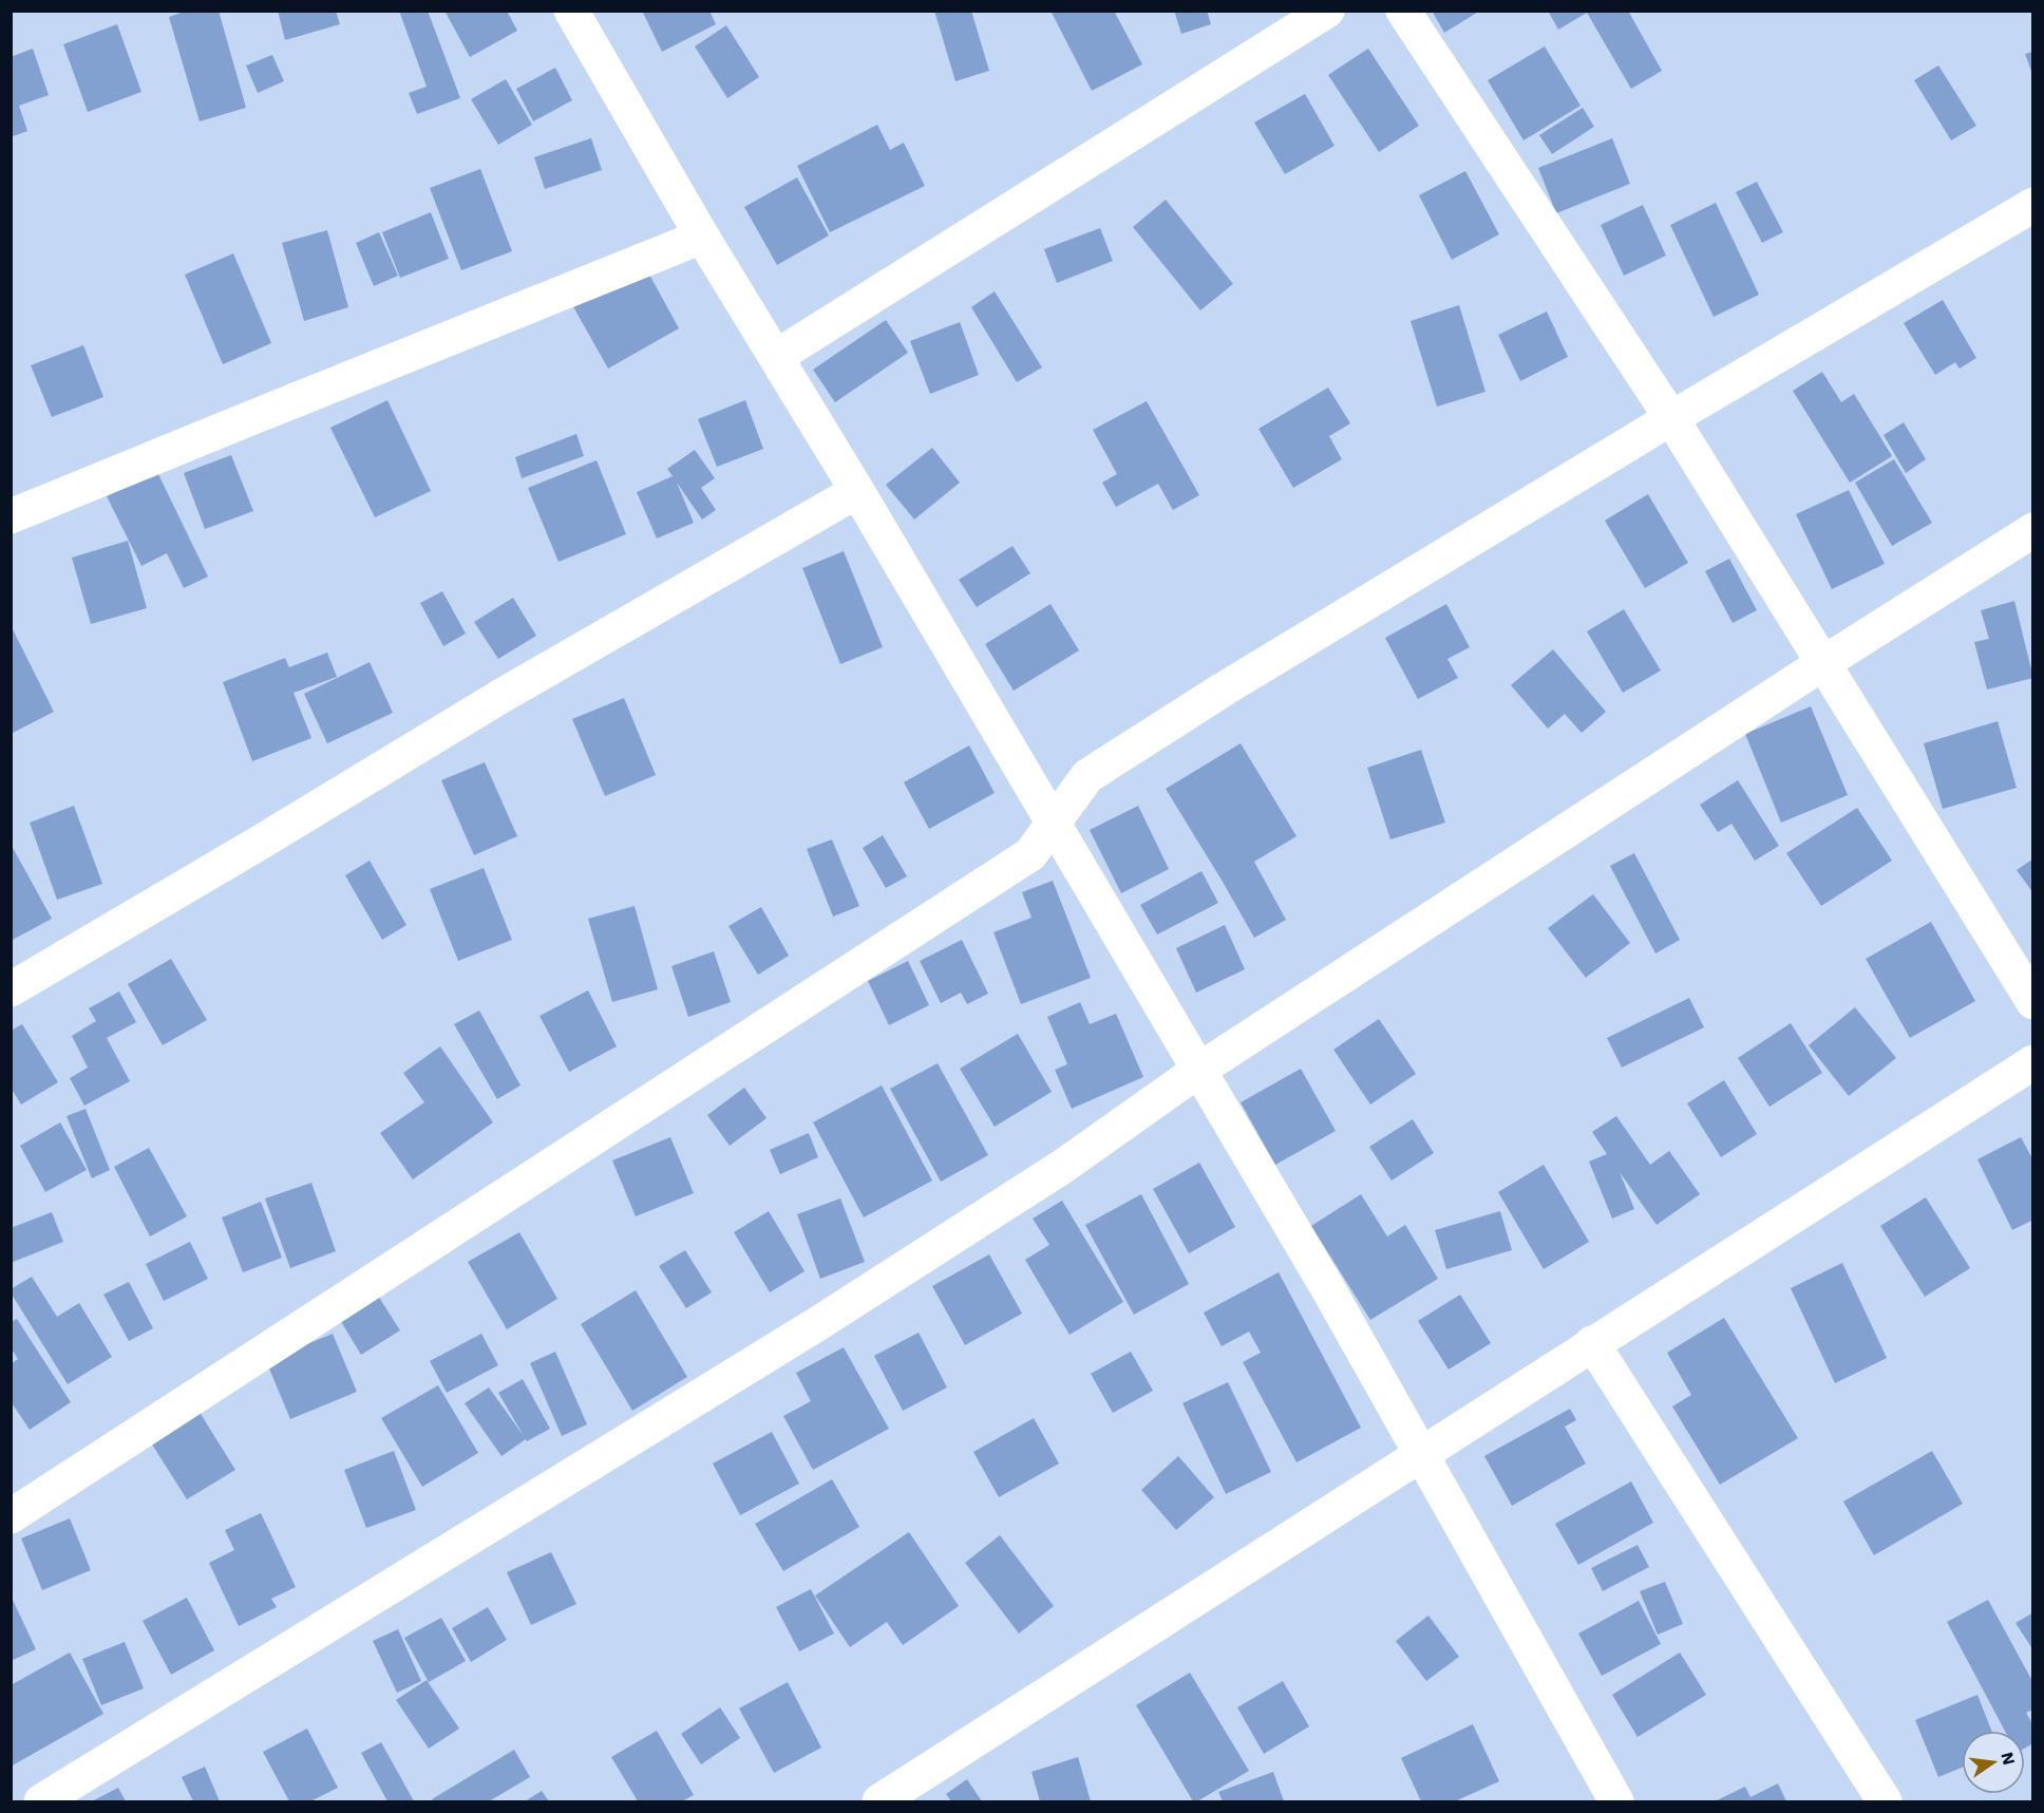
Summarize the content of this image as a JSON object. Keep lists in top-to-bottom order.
{
  "north": "right"
}
